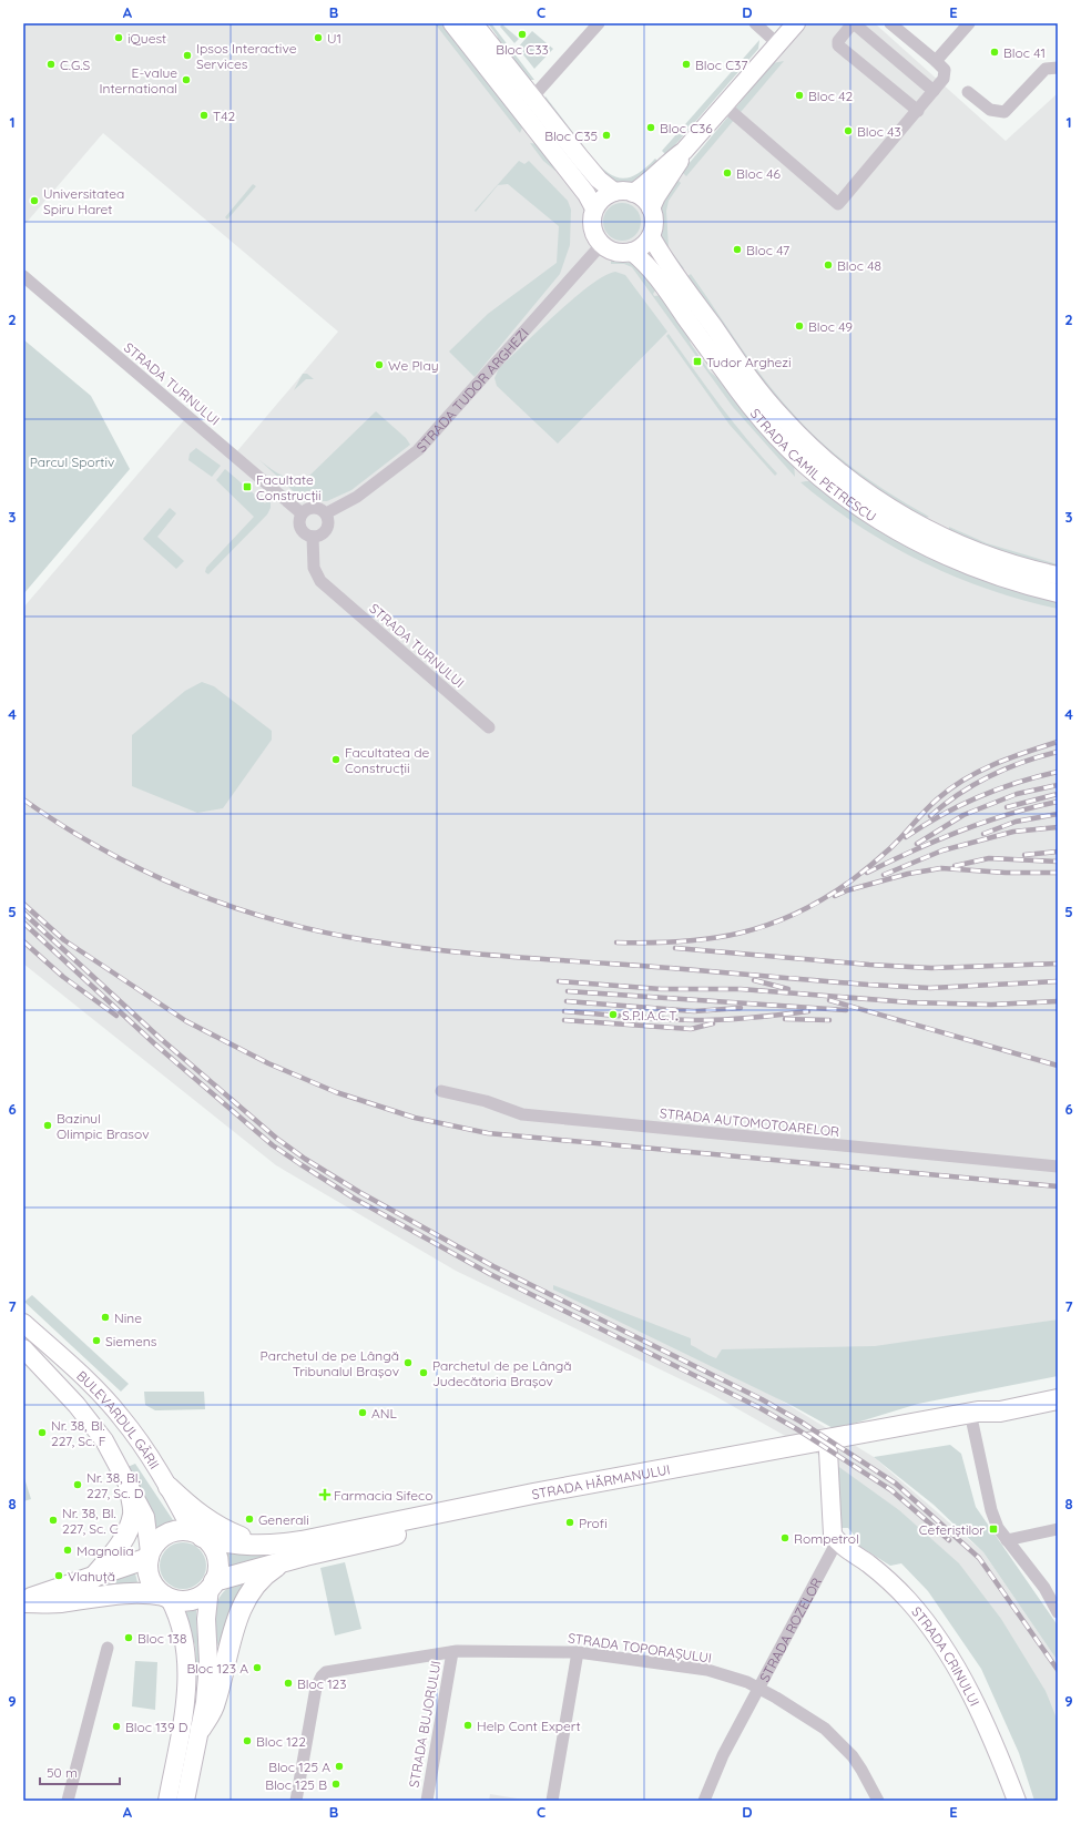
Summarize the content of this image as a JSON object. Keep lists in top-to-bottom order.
{
  "streets": {
    "main road": ["STRADA HĂRMANULUI"],
    "street": [
      "STRADA TURNULUI",
      "STRADA TUDOR ARGHEZI",
      "STRADA CAMIL PETRESCU",
      "STRADA AUTOMOTOARELOR",
      "BULEVARDUL GĂRII",
      "STRADA ROZELOR",
      "STRADA TOPORAȘULUI",
      "STRADA CRINULUI",
      "STRADA BUJORULUI"
    ]
  },
  "crossings": [
    ["STRADA TURNULUI", "STRADA TUDOR ARGHEZI"],
    ["STRADA TUDOR ARGHEZI", "STRADA CAMIL PETRESCU"],
    ["BULEVARDUL GĂRII", "STRADA HĂRMANULUI"],
    ["STRADA ROZELOR", "STRADA TOPORAȘULUI"],
    ["STRADA ROZELOR", "STRADA CRINULUI"],
    ["STRADA TOPORAȘULUI", "STRADA BUJORULUI"]
  ],
  "parks": ["Parcul Sportiv"],
  "places": {
    "other": [
      "Bloc C33",
      "iQuest",
      "U1",
      "Bloc 41",
      "Ipsos Interactive Services",
      "C.G.S",
      "Bloc C37",
      "E-value International",
      "Bloc 42",
      "T42",
      "Bloc C36",
      "Bloc 43",
      "Bloc C35",
      "Bloc 46",
      "Universitatea Spiru Haret",
      "Bloc 47",
      "Bloc 48",
      "Bloc 49",
      "We Play",
      "Facultatea de Construcții",
      "S.P.I.A.C.T.",
      "Bazinul Olimpic Brasov",
      "Nine",
      "Siemens",
      "Parchetul de pe Lângă Tribunalul Brașov",
      "Parchetul de pe Lângă Judecătoria Brașov",
      "ANL",
      "Nr. 38, Bl. 227, Sc. F",
      "Nr. 38, Bl. 227, Sc. D",
      "Generali",
      "Nr. 38, Bl. 227, Sc. C",
      "Profi",
      "Rompetrol",
      "Magnolia",
      "Vlahuță",
      "Bloc 138",
      "Bloc 123 A",
      "Bloc 123",
      "Help Cont Expert",
      "Bloc 139 D",
      "Bloc 122",
      "Bloc 125 A",
      "Bloc 125 B"
    ],
    "transit": ["Tudor Arghezi", "Facultate Construcții", "Ceferiștilor"],
    "health": ["Farmacia Sifeco"]
  },
  "scale_bar": "50 m",
  "grid": {
    "columns": [
      "A",
      "B",
      "C",
      "D",
      "E"
    ],
    "rows": [
      "1",
      "2",
      "3",
      "4",
      "5",
      "6",
      "7",
      "8",
      "9"
    ]
  }
}
